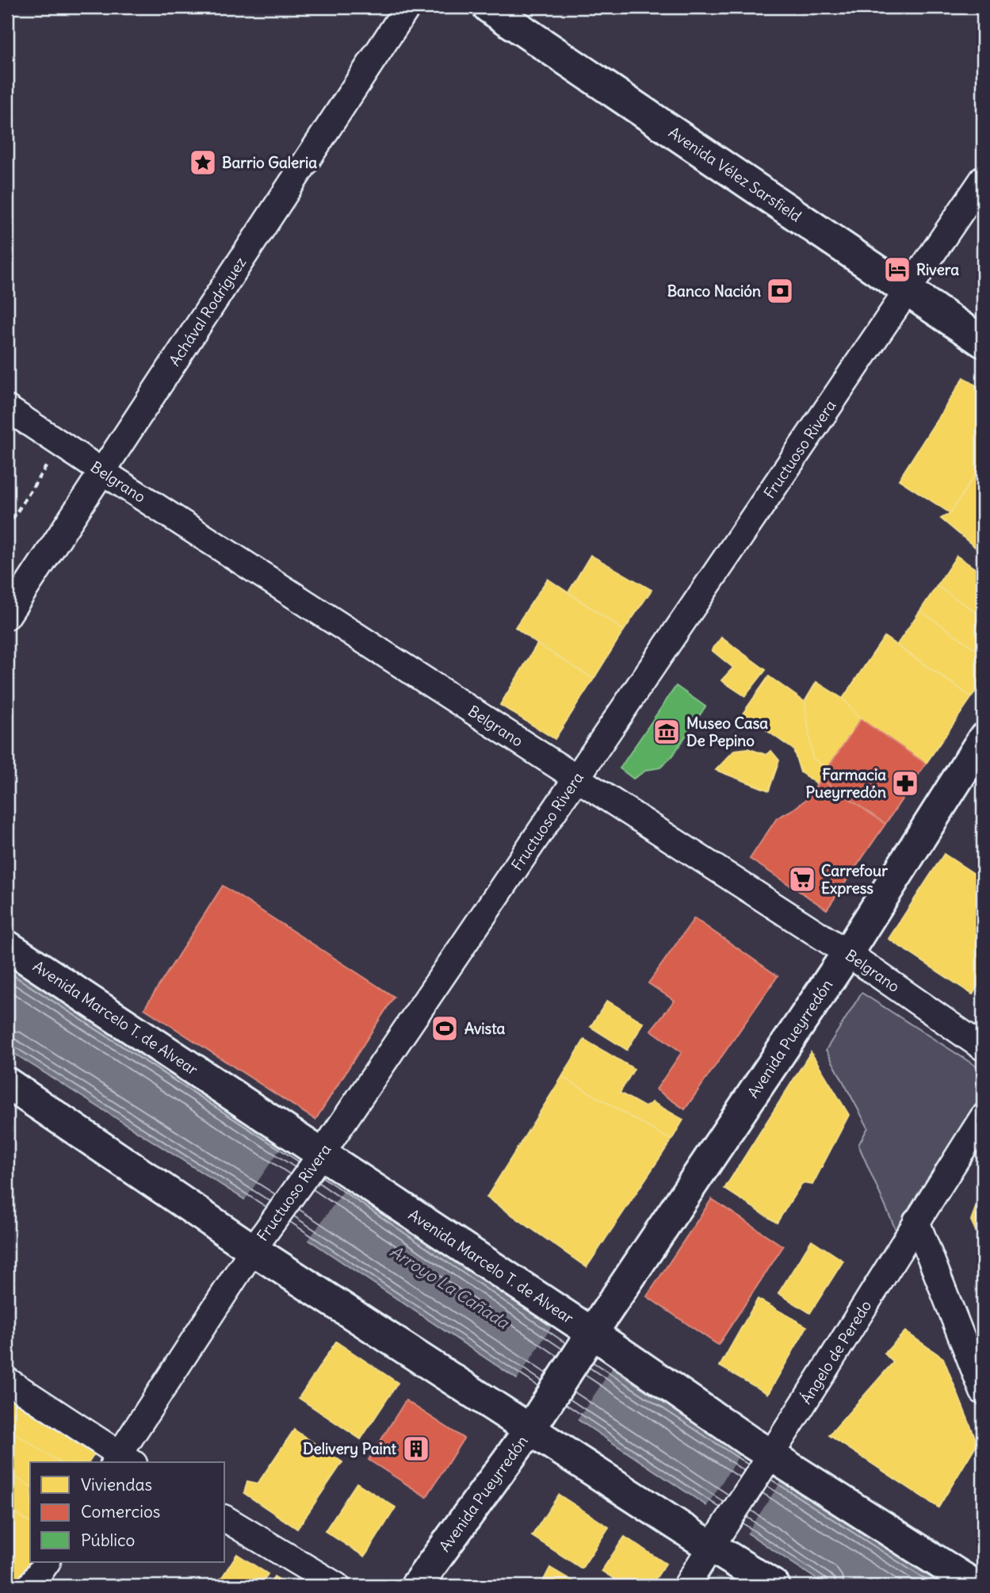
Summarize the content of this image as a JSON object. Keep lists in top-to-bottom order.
{
  "streets": {
    "main road": ["Avenida Vélez Sarsfield", "Avenida Marcelo T. de Alvear", "Avenida Pueyrredón"],
    "street": [
      "Achával Rodríguez",
      "Fructuoso Rivera",
      "Belgrano",
      "Ángelo de Peredo"
    ]
  },
  "crossings": [
    ["Avenida Vélez Sarsfield", "Fructuoso Rivera"],
    ["Achával Rodríguez", "Belgrano"],
    ["Fructuoso Rivera", "Belgrano"],
    ["Fructuoso Rivera", "Avenida Marcelo T. de Alvear"],
    ["Belgrano", "Avenida Pueyrredón"],
    ["Avenida Marcelo T. de Alvear", "Avenida Pueyrredón"],
    ["Avenida Marcelo T. de Alvear", "Ángelo de Peredo"]
  ],
  "water": ["Arroyo La Cañada"],
  "places": {
    "place": ["Barrio Galeria"],
    "hotel": ["Rivera"],
    "bank": ["Banco Nación"],
    "museum": ["Museo Casa De Pepino"],
    "pharmacy": ["Farmacia Pueyrredón"],
    "supermarket": ["Carrefour Express"],
    "sports": ["Avista"],
    "building": ["Delivery Paint"]
  },
  "legend": ["Viviendas", "Comercios", "Público"]
}
